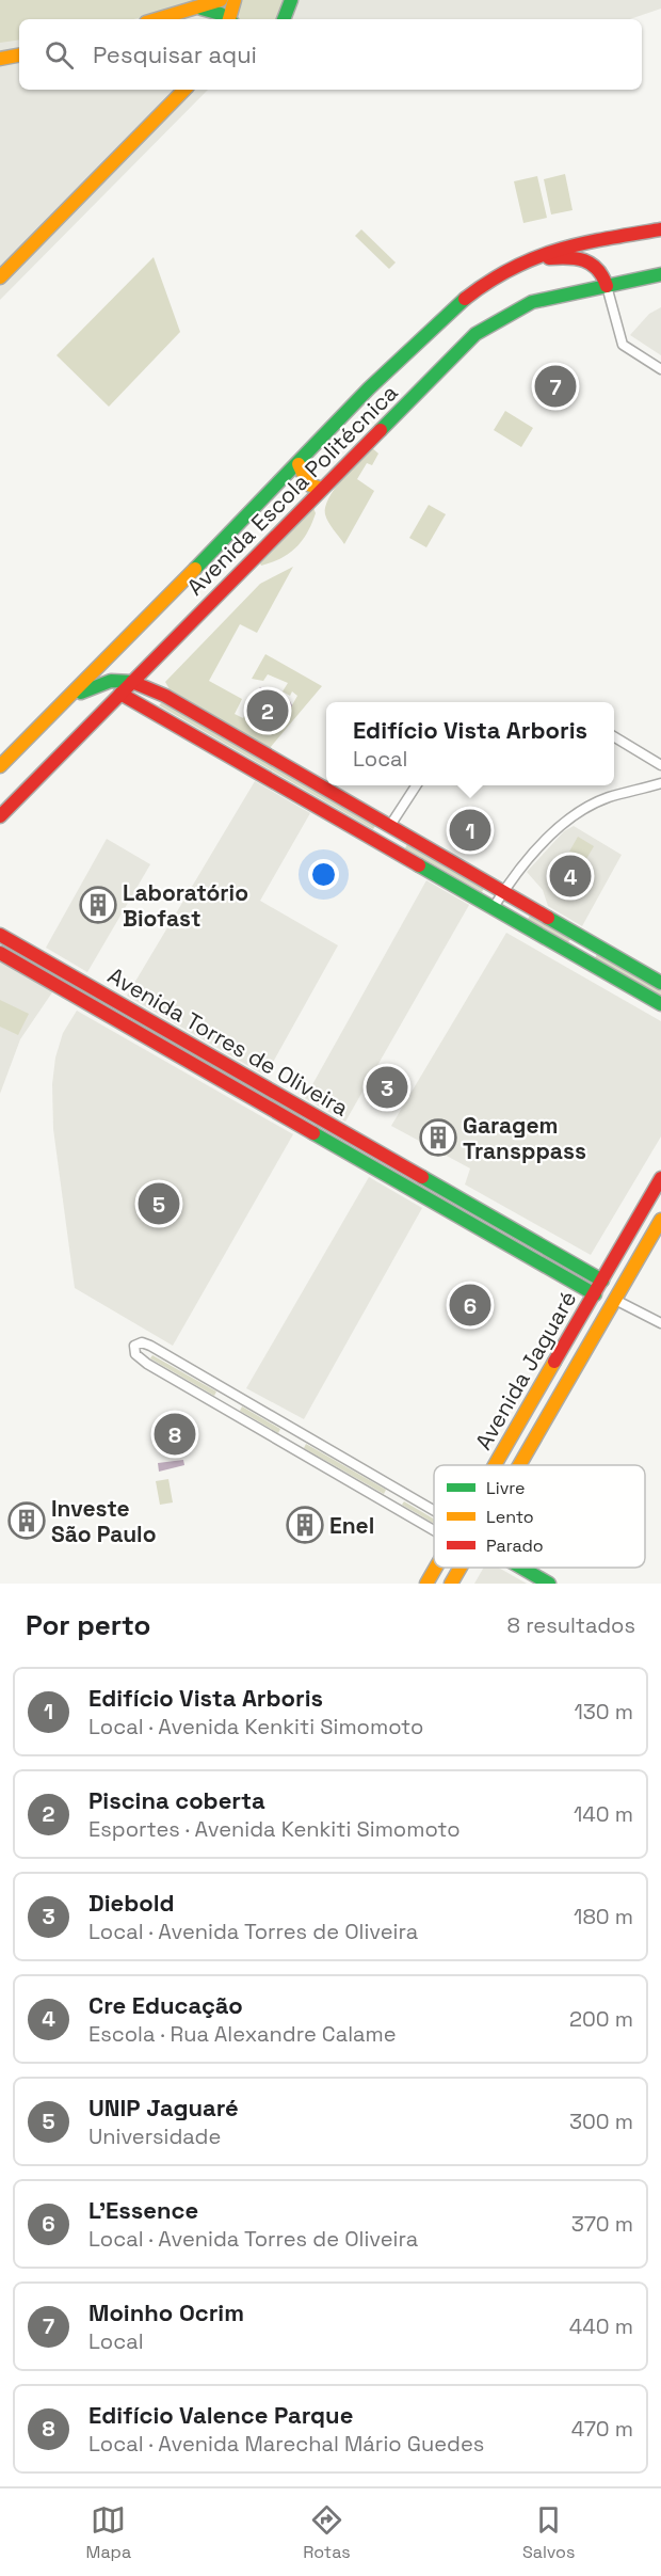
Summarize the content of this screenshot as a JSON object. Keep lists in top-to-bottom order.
{
  "streets": {
    "main road": ["Avenida Escola Politécnica", "Avenida Torres de Oliveira", "Avenida Jaguaré"]
  },
  "crossings": [
    ["Avenida Torres de Oliveira", "Avenida Jaguaré"]
  ],
  "places": {
    "building": [
      "Laboratório Biofast",
      "Garagem Transppass",
      "Investe São Paulo",
      "Enel"
    ]
  },
  "legend": ["Livre", "Lento", "Parado"],
  "page": {
    "search": "Pesquisar aqui",
    "pins": [
      "7",
      "2",
      "1",
      "4",
      "3",
      "5",
      "6",
      "8"
    ],
    "popup": ["Edifício Vista Arboris", "Local"],
    "heading": ["Por perto", "8 resultados"],
    "list": [
      {
        "mark": "1",
        "name": "Edifício Vista Arboris",
        "note": "Local · Avenida Kenkiti Simomoto",
        "value": "130 m"
      },
      {
        "mark": "2",
        "name": "Piscina coberta",
        "note": "Esportes · Avenida Kenkiti Simomoto",
        "value": "140 m"
      },
      {
        "mark": "3",
        "name": "Diebold",
        "note": "Local · Avenida Torres de Oliveira",
        "value": "180 m"
      },
      {
        "mark": "4",
        "name": "Cre Educação",
        "note": "Escola · Rua Alexandre Calame",
        "value": "200 m"
      },
      {
        "mark": "5",
        "name": "UNIP Jaguaré",
        "note": "Universidade",
        "value": "300 m"
      },
      {
        "mark": "6",
        "name": "L'Essence",
        "note": "Local · Avenida Torres de Oliveira",
        "value": "370 m"
      },
      {
        "mark": "7",
        "name": "Moinho Ocrim",
        "note": "Local",
        "value": "440 m"
      },
      {
        "mark": "8",
        "name": "Edifício Valence Parque",
        "note": "Local · Avenida Marechal Mário Guedes",
        "value": "470 m"
      }
    ],
    "nav": ["Mapa", "Rotas", "Salvos"]
  }
}
